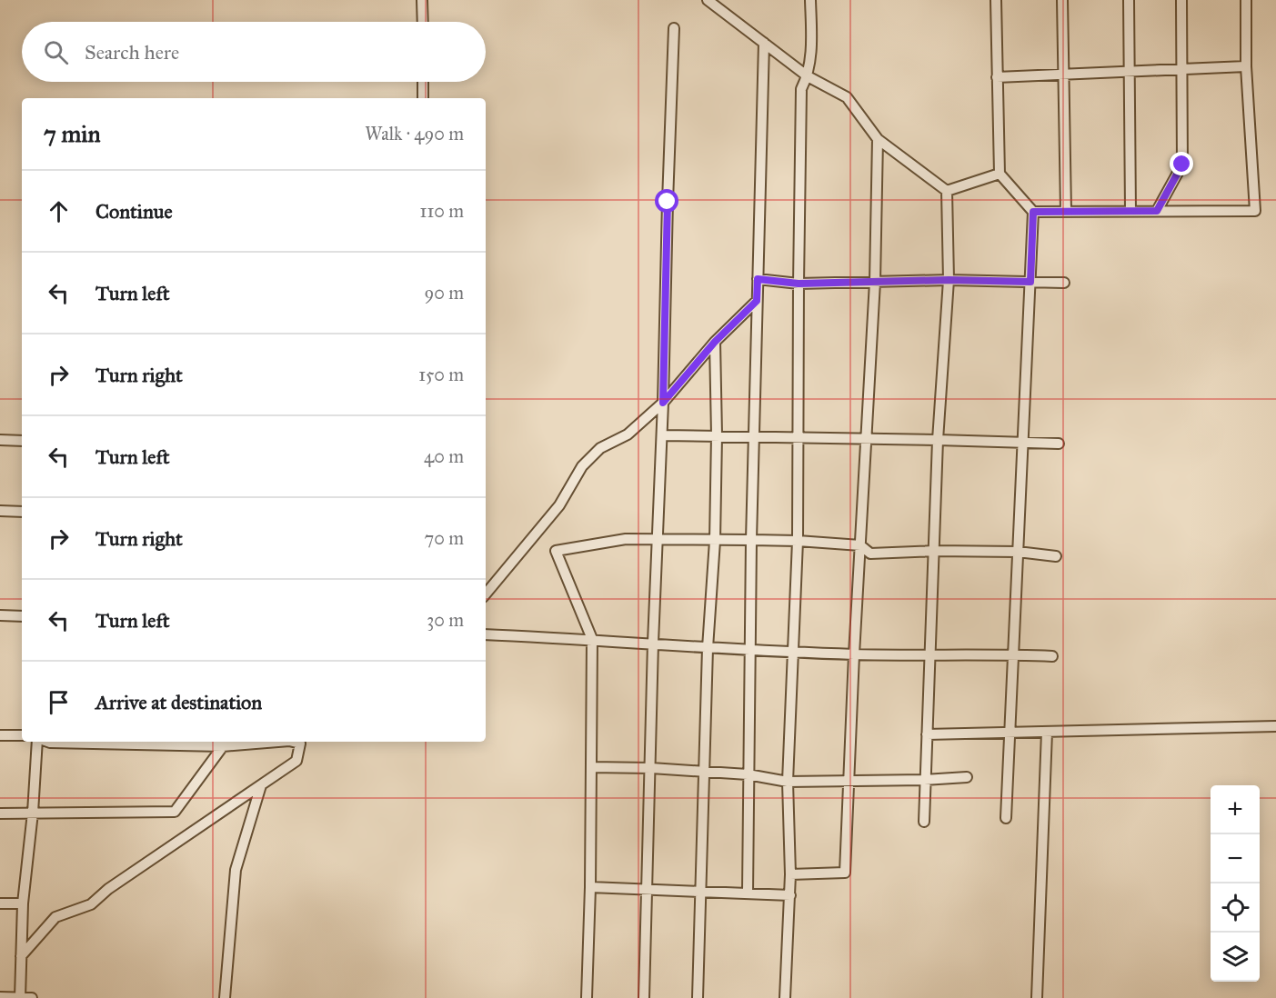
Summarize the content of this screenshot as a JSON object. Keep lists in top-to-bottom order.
{
  "page": {
    "search": "Search here",
    "heading": ["7 min", "Walk · 490 m"],
    "list": [
      ["Continue", "110 m"],
      ["Turn left", "90 m"],
      ["Turn right", "150 m"],
      ["Turn left", "40 m"],
      ["Turn right", "70 m"],
      ["Turn left", "30 m"],
      "Arrive at destination"
    ],
    "map_buttons": ["+", "−"]
  }
}
